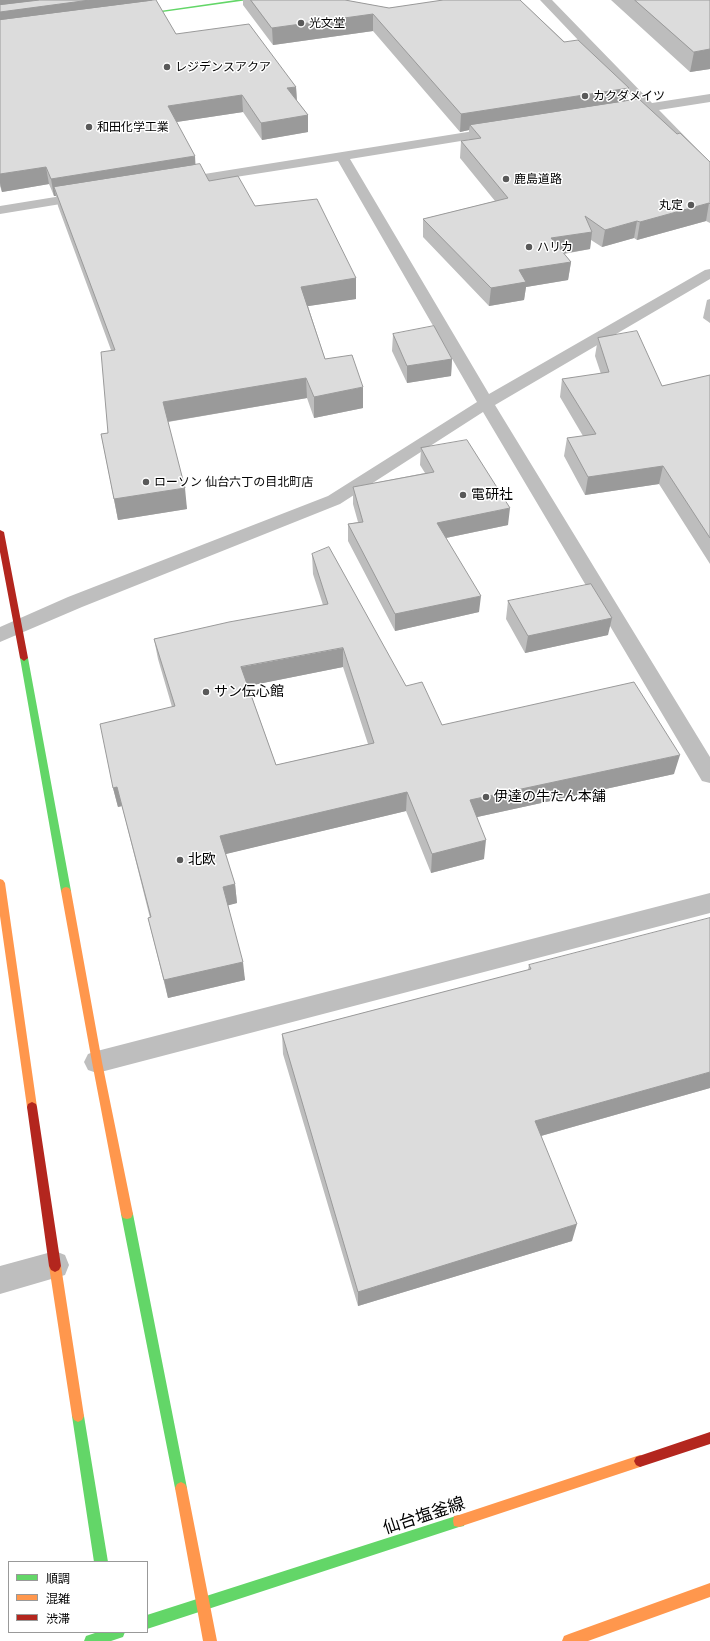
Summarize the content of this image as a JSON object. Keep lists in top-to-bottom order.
{
  "streets": {
    "street": ["仙台塩釜線"]
  },
  "places": [
    "光文堂",
    "レジデンスアクア",
    "カクダメイツ",
    "和田化学工業",
    "鹿島道路",
    "丸定",
    "ハリカ",
    "ローソン 仙台六丁の目北町店",
    "電研社",
    "サン伝心館",
    "伊達の牛たん本舗",
    "北欧"
  ],
  "legend": ["順調", "混雑", "渋滞"]
}
